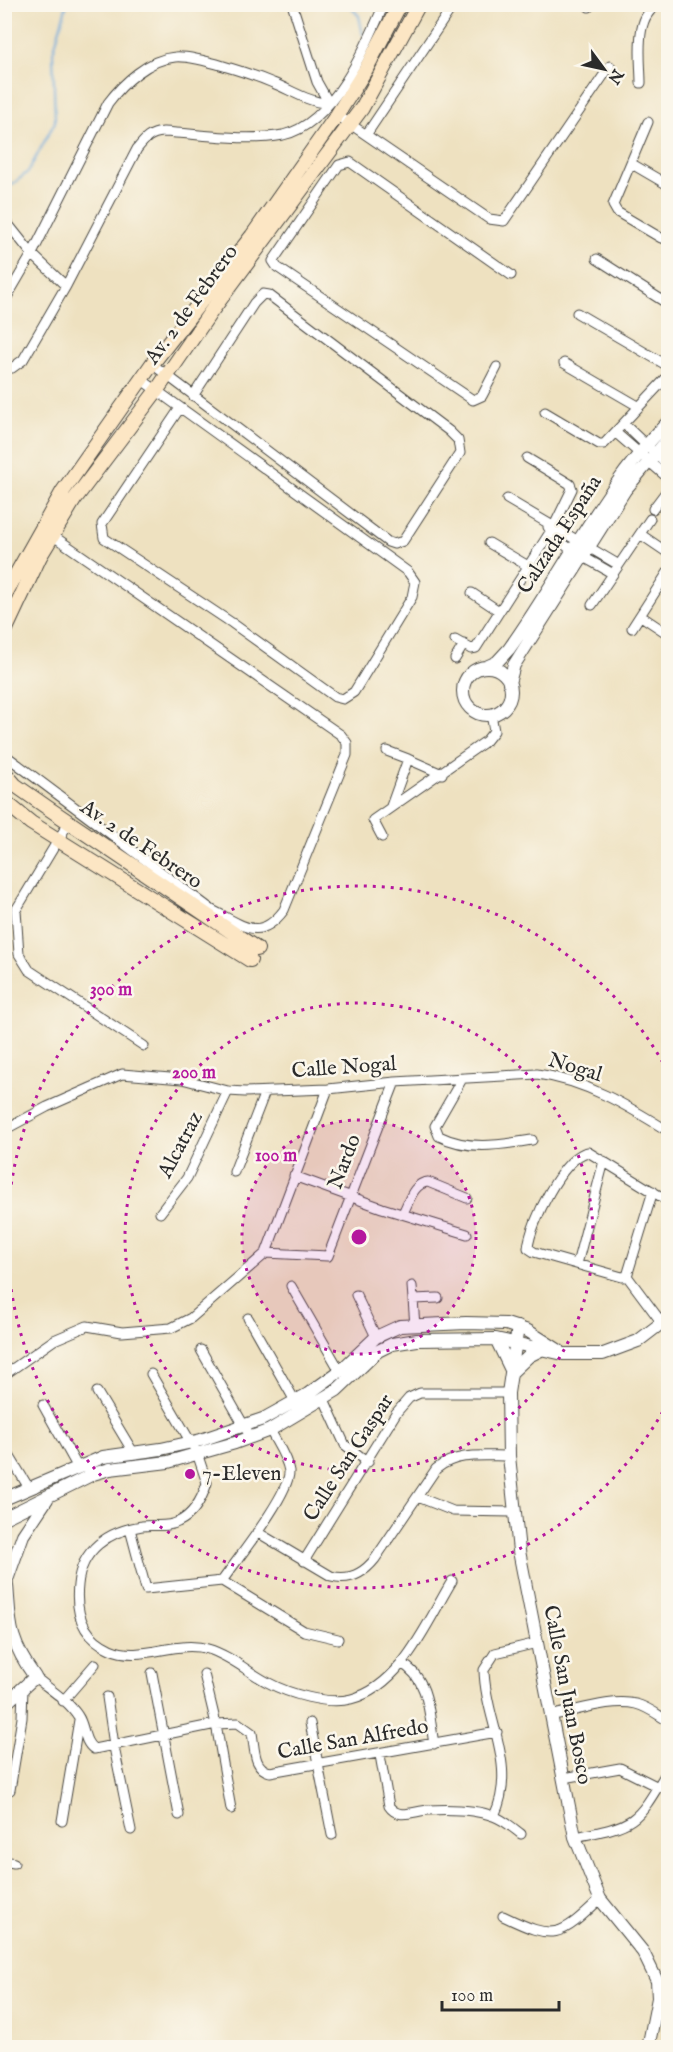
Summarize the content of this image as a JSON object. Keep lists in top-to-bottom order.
{
  "streets": {
    "main road": ["Av. 2 de Febrero"],
    "street": [
      "Calzada España",
      "Calle Nogal",
      "Nogal",
      "Alcatraz",
      "Nardo",
      "Calle San Gaspar",
      "Calle San Juan Bosco",
      "Calle San Alfredo"
    ]
  },
  "crossings": [
    ["Calle Nogal", "Nogal"],
    ["Calle Nogal", "Alcatraz"],
    ["Calle Nogal", "Nardo"],
    ["Calle San Gaspar", "Calle San Juan Bosco"]
  ],
  "places": ["7-Eleven"],
  "scale_bar": "100 m",
  "north": "bottom right",
  "rings": ["300 m", "200 m", "100 m"]
}
